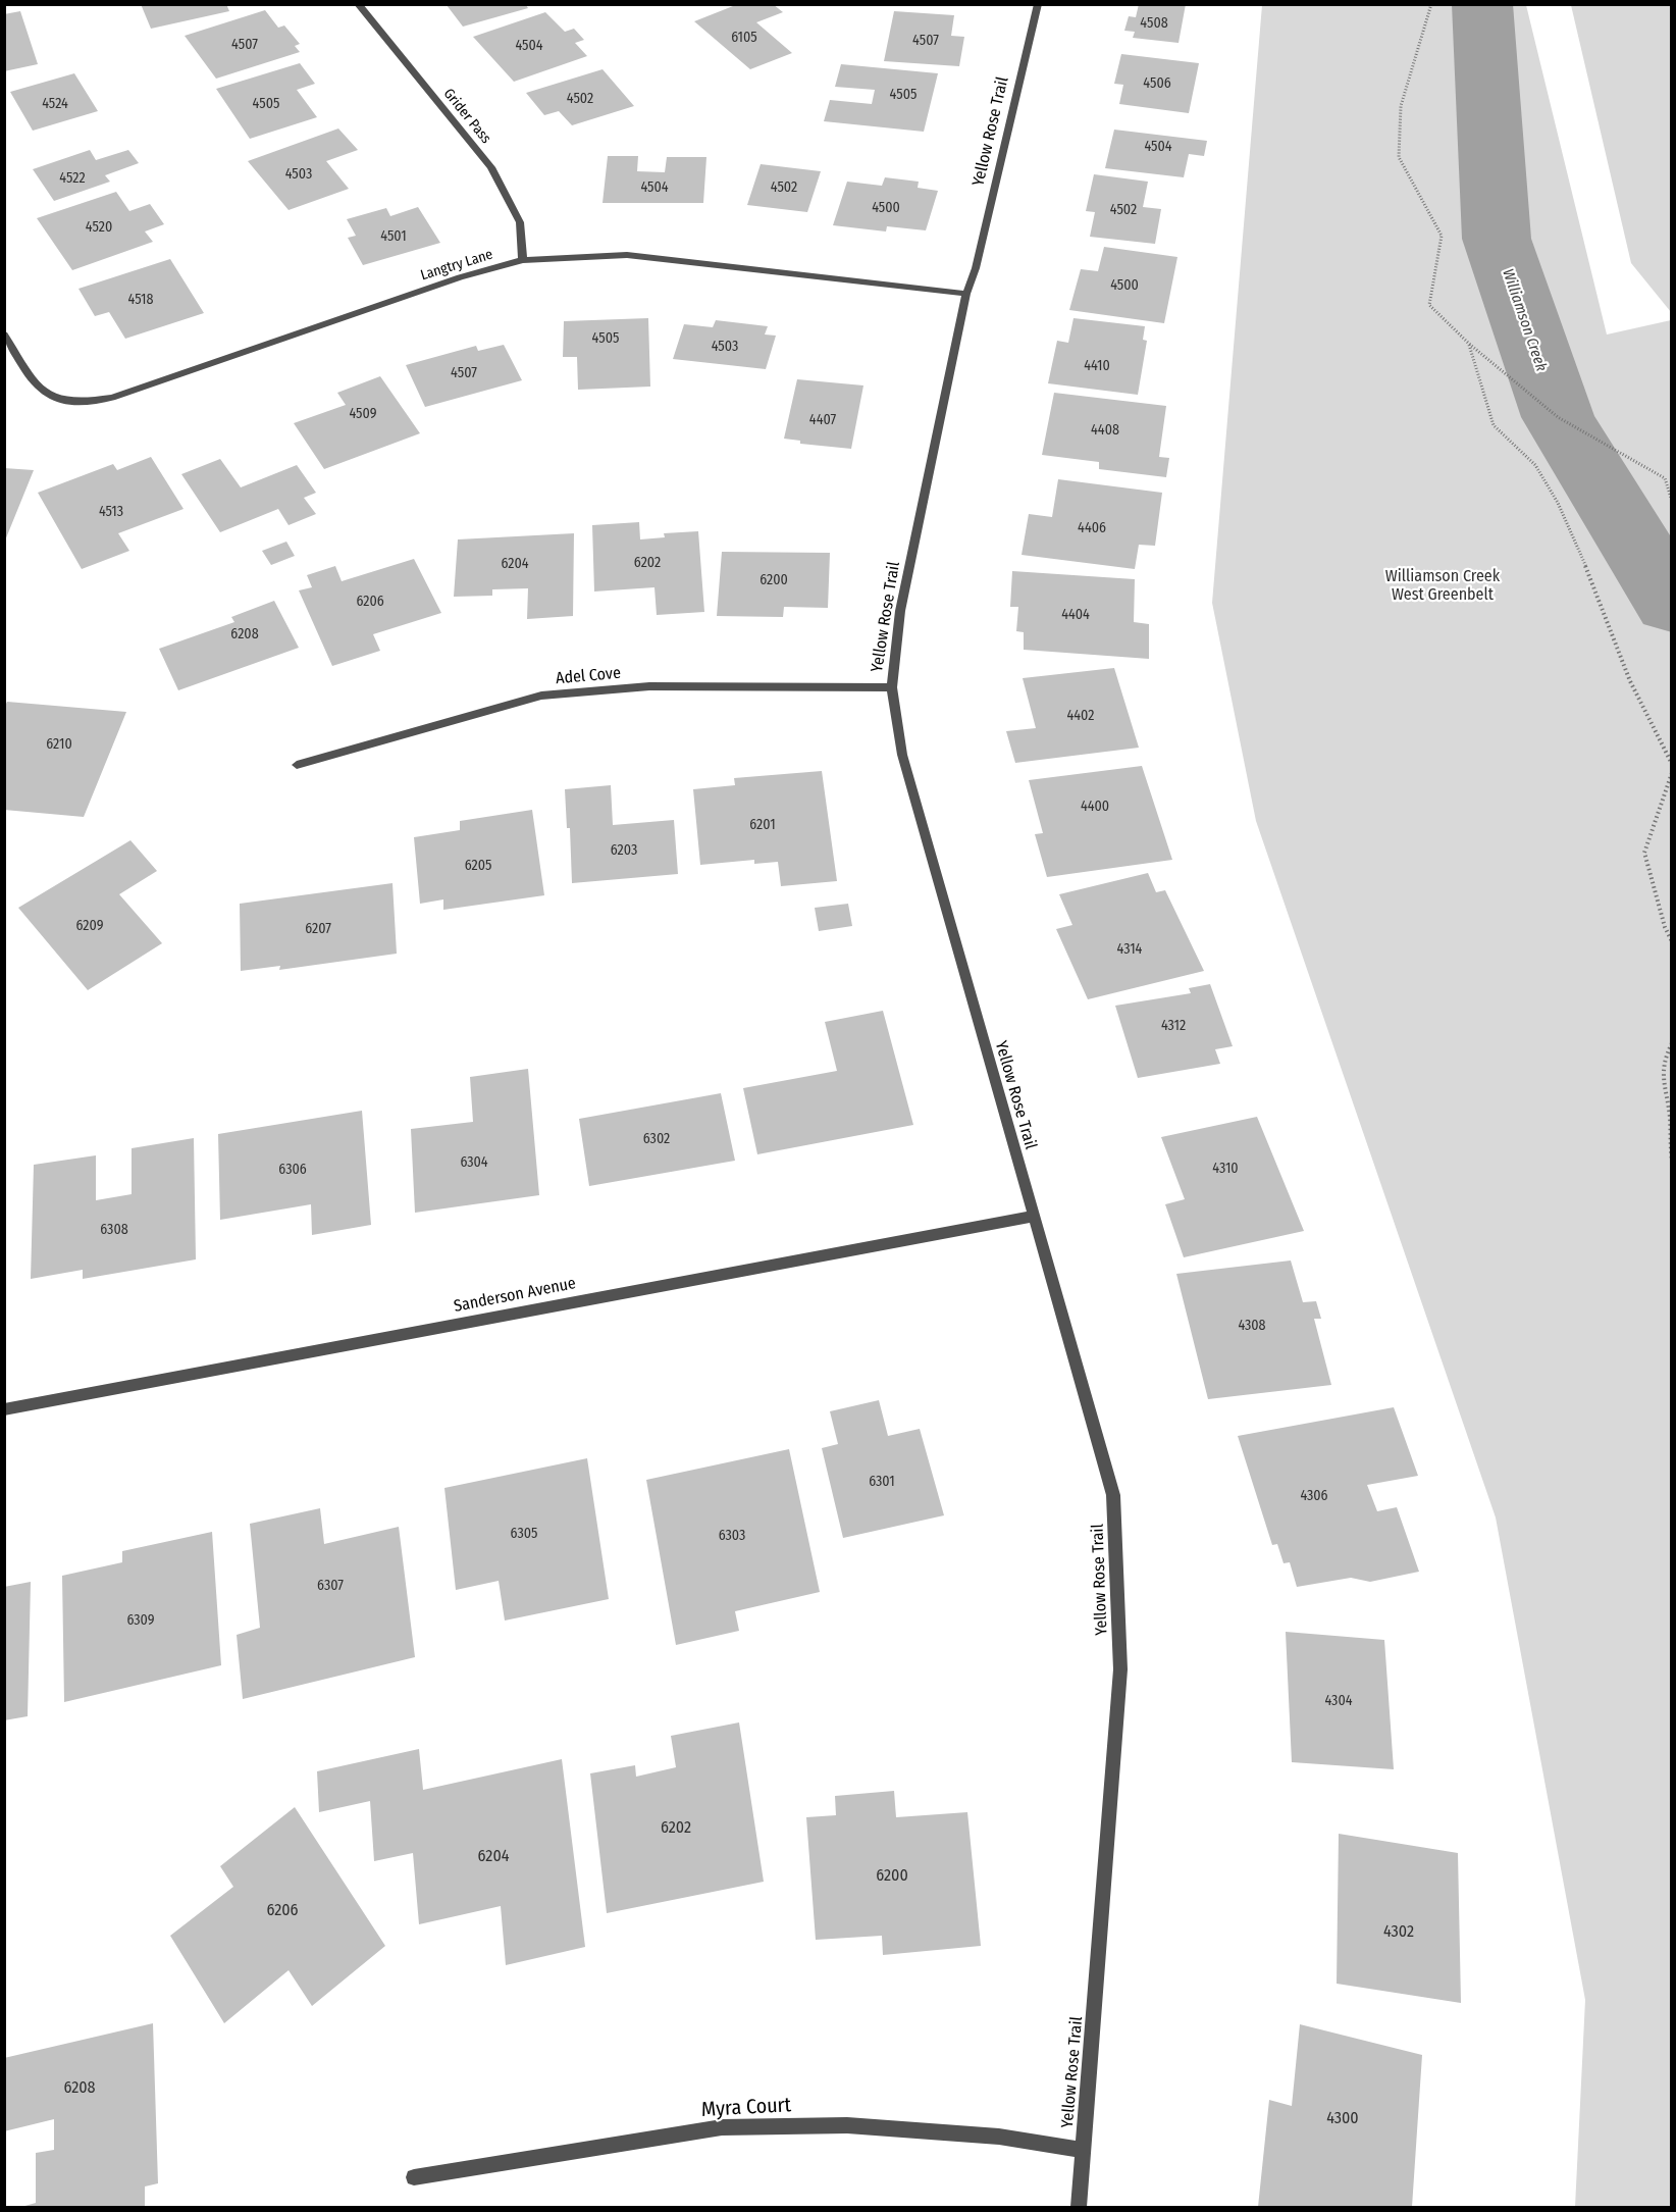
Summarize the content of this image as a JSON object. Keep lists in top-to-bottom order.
{
  "streets": {
    "street": [
      "Grider Pass",
      "Yellow Rose Trail",
      "Langtry Lane",
      "Adel Cove",
      "Sanderson Avenue",
      "Myra Court"
    ]
  },
  "crossings": [
    ["Grider Pass", "Langtry Lane"],
    ["Yellow Rose Trail", "Langtry Lane"],
    ["Yellow Rose Trail", "Adel Cove"],
    ["Yellow Rose Trail", "Sanderson Avenue"],
    ["Yellow Rose Trail", "Myra Court"]
  ],
  "water": ["Williamson Creek"],
  "parks": ["Williamson Creek West Greenbelt"],
  "house_numbers": [
    "4508",
    "6105",
    "4507",
    "4507",
    "4504",
    "4506",
    "4505",
    "4502",
    "4524",
    "4505",
    "4504",
    "4503",
    "4522",
    "4504",
    "4502",
    "4500",
    "4502",
    "4520",
    "4501",
    "4500",
    "4518",
    "4505",
    "4503",
    "4410",
    "4507",
    "4509",
    "4407",
    "4408",
    "4513",
    "4406",
    "6202",
    "6204",
    "6200",
    "6206",
    "4404",
    "6208",
    "4402",
    "6210",
    "4400",
    "6201",
    "6203",
    "6205",
    "6209",
    "6207",
    "4314",
    "4312",
    "6302",
    "6304",
    "4310",
    "6306",
    "6308",
    "4308",
    "6301",
    "4306",
    "6305",
    "6303",
    "6307",
    "6309",
    "4304",
    "6202",
    "6204",
    "6200",
    "6206",
    "4302",
    "6208",
    "4300"
  ]
}
